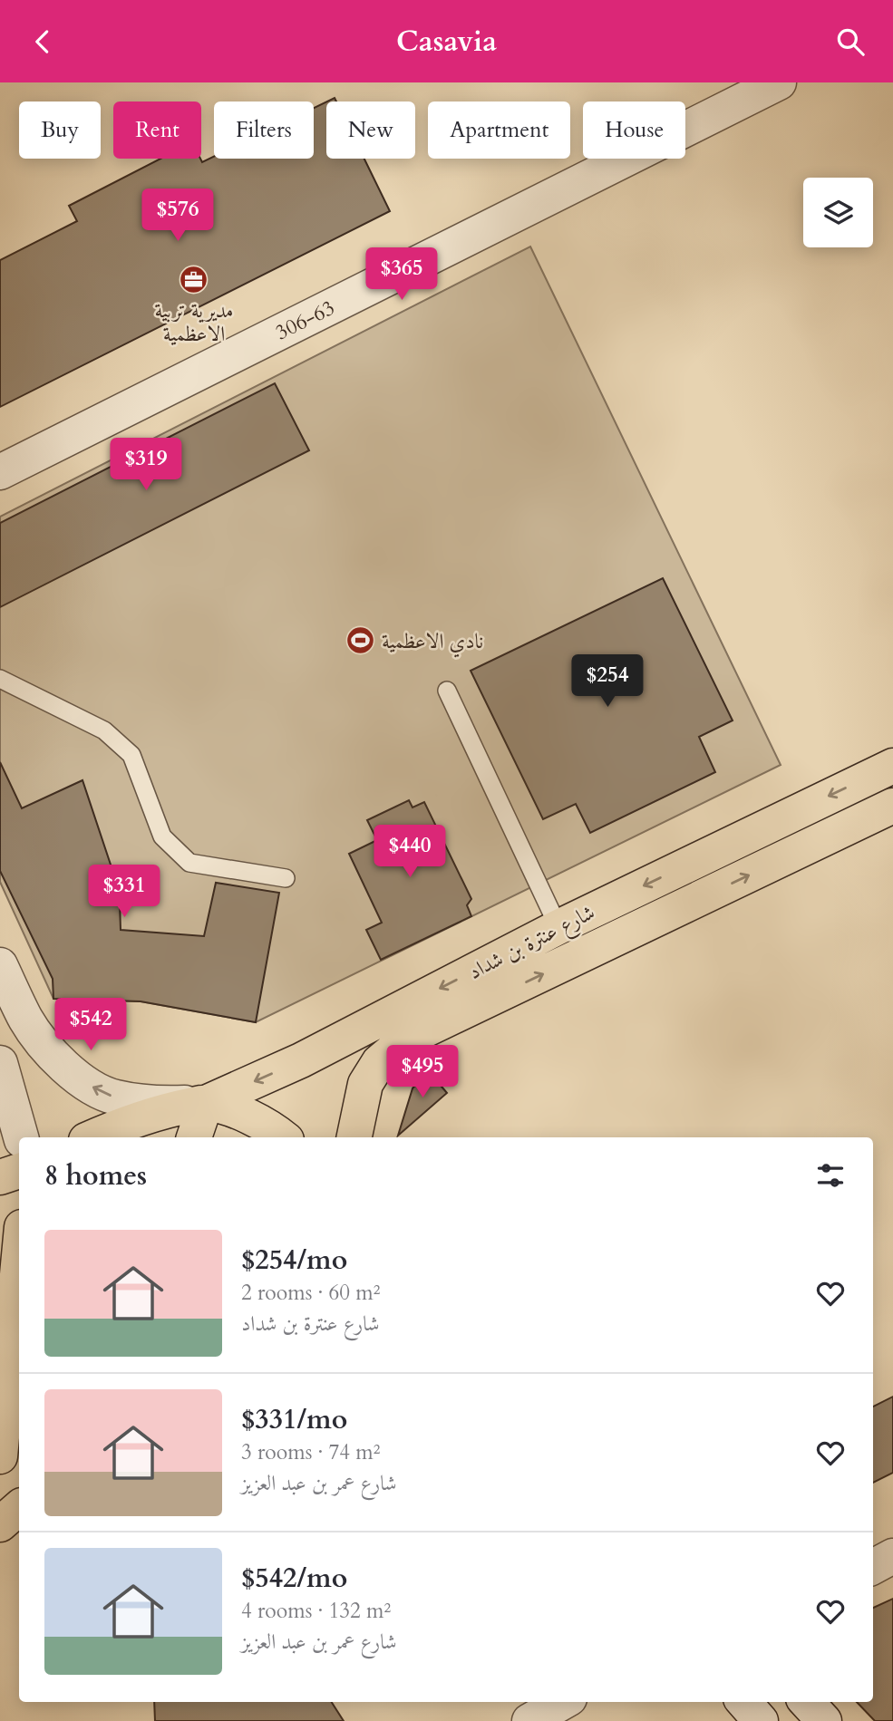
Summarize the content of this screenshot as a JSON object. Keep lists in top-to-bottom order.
{
  "streets": {
    "main road": ["شارع عنترة بن شداد"],
    "street": ["306-63"]
  },
  "places": {
    "office": ["مديرية تربية الاعظمية"],
    "sports": ["نادي الاعظمية"]
  },
  "page": {
    "header": "Casavia",
    "chip": [
      "Buy",
      "Rent",
      "Filters",
      "New",
      "Apartment",
      "House"
    ],
    "price": [
      "$576",
      "$365",
      "$319",
      "$254",
      "$440",
      "$331",
      "$542",
      "$495"
    ],
    "heading": "8 homes",
    "list": [
      {
        "name": "$254/mo",
        "note": "2 rooms · 60 m² · شارع عنترة بن شداد"
      },
      {
        "name": "$331/mo",
        "note": "3 rooms · 74 m² · شارع عمر بن عبد العزيز"
      },
      {
        "name": "$542/mo",
        "note": "4 rooms · 132 m² · شارع عمر بن عبد العزيز"
      }
    ]
  }
}
